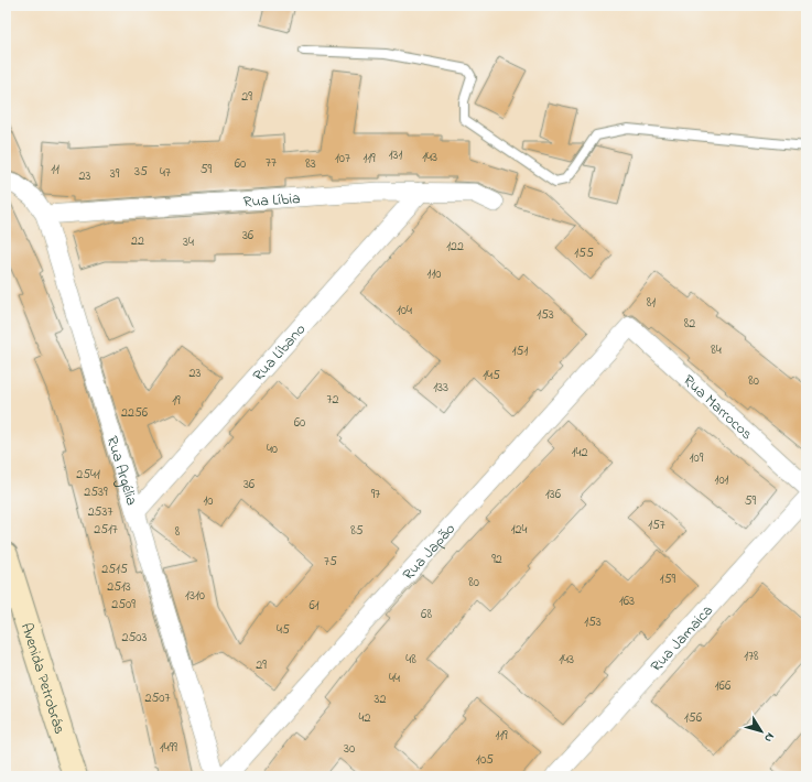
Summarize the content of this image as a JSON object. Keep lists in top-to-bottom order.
{
  "streets": {
    "main road": ["Avenida Petrobrás"],
    "street": [
      "Rua Líbia",
      "Rua Líbano",
      "Rua Marrocos",
      "Rua Argélia",
      "Rua Japão",
      "Rua Jamaica"
    ]
  },
  "crossings": [
    ["Rua Líbia", "Rua Líbano"],
    ["Rua Líbia", "Rua Argélia"],
    ["Rua Líbano", "Rua Argélia"],
    ["Rua Marrocos", "Rua Japão"]
  ],
  "house_numbers": [
    "29",
    "131",
    "143",
    "107",
    "119",
    "77",
    "60",
    "83",
    "11",
    "59",
    "35",
    "47",
    "39",
    "23",
    "36",
    "22",
    "34",
    "122",
    "155",
    "110",
    "81",
    "104",
    "153",
    "82",
    "84",
    "151",
    "23",
    "145",
    "80",
    "133",
    "72",
    "19",
    "2256",
    "60",
    "40",
    "142",
    "109",
    "2541",
    "101",
    "36",
    "2539",
    "97",
    "136",
    "10",
    "59",
    "2537",
    "157",
    "2517",
    "124",
    "85",
    "8",
    "92",
    "75",
    "2515",
    "159",
    "80",
    "2513",
    "1310",
    "163",
    "2509",
    "61",
    "68",
    "153",
    "45",
    "2503",
    "178",
    "48",
    "143",
    "29",
    "44",
    "166",
    "2507",
    "32",
    "42",
    "156",
    "119",
    "1499",
    "30",
    "105"
  ],
  "north": "bottom right"
}
